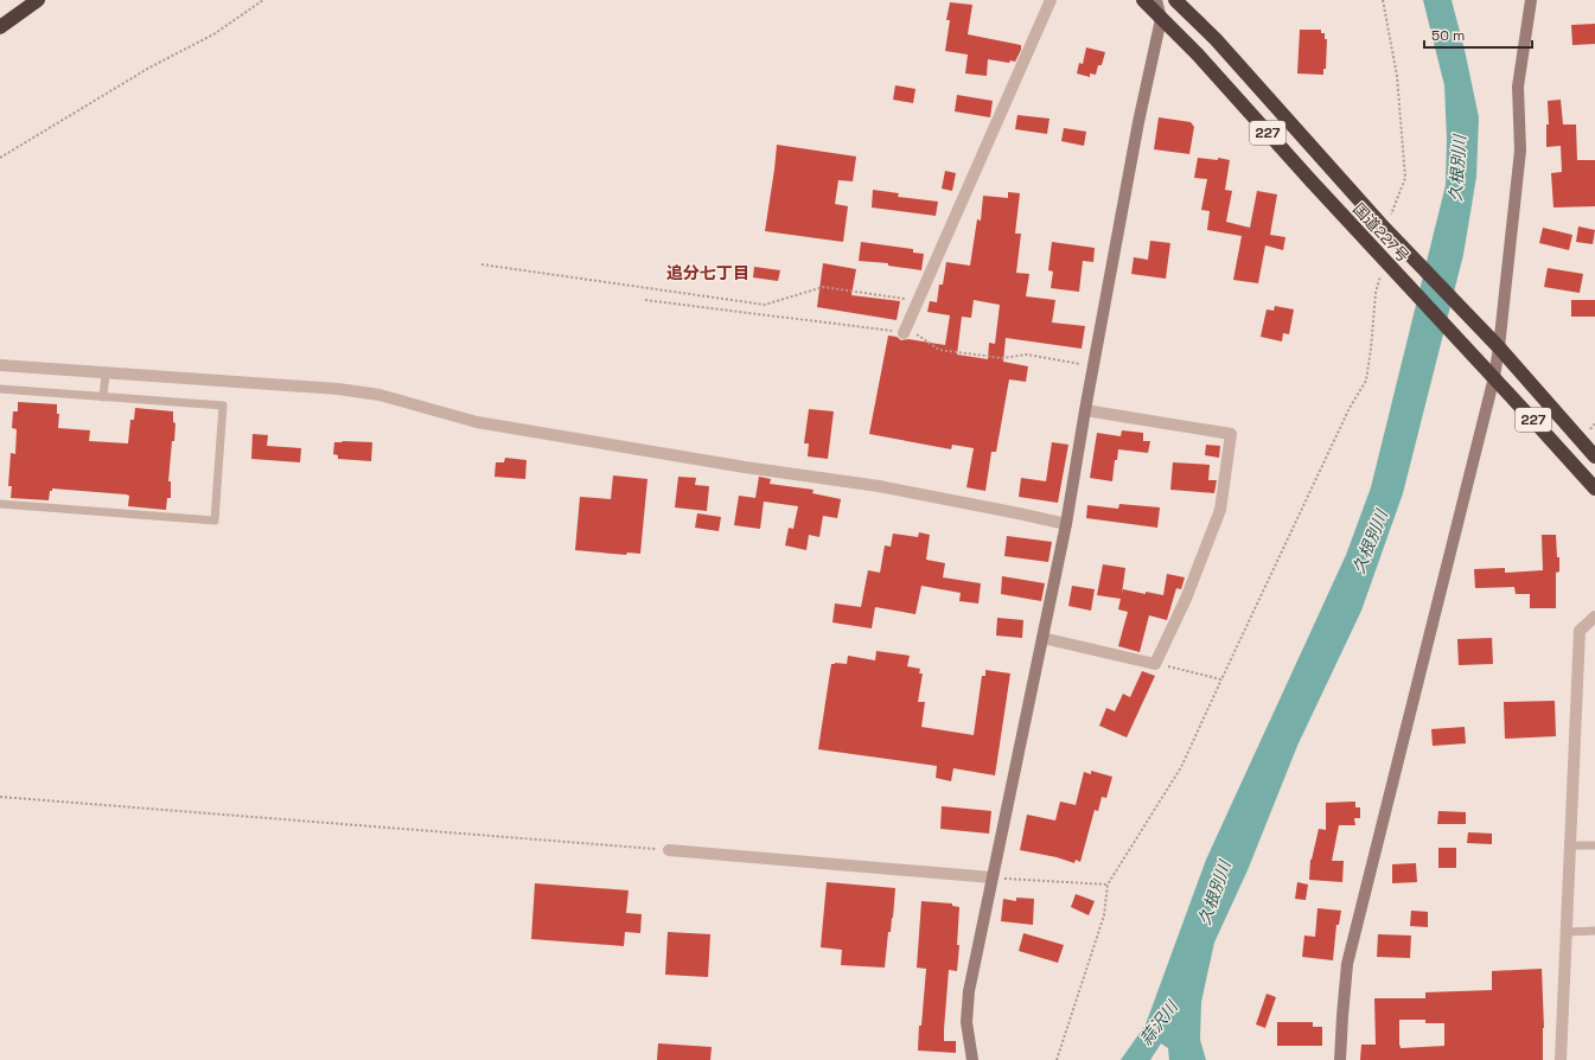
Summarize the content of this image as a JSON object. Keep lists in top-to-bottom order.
{
  "streets": {
    "highway": ["227", "国道227号"]
  },
  "districts": ["追分七丁目"],
  "water": ["久根別川", "蒜沢川"],
  "scale_bar": "50 m"
}
